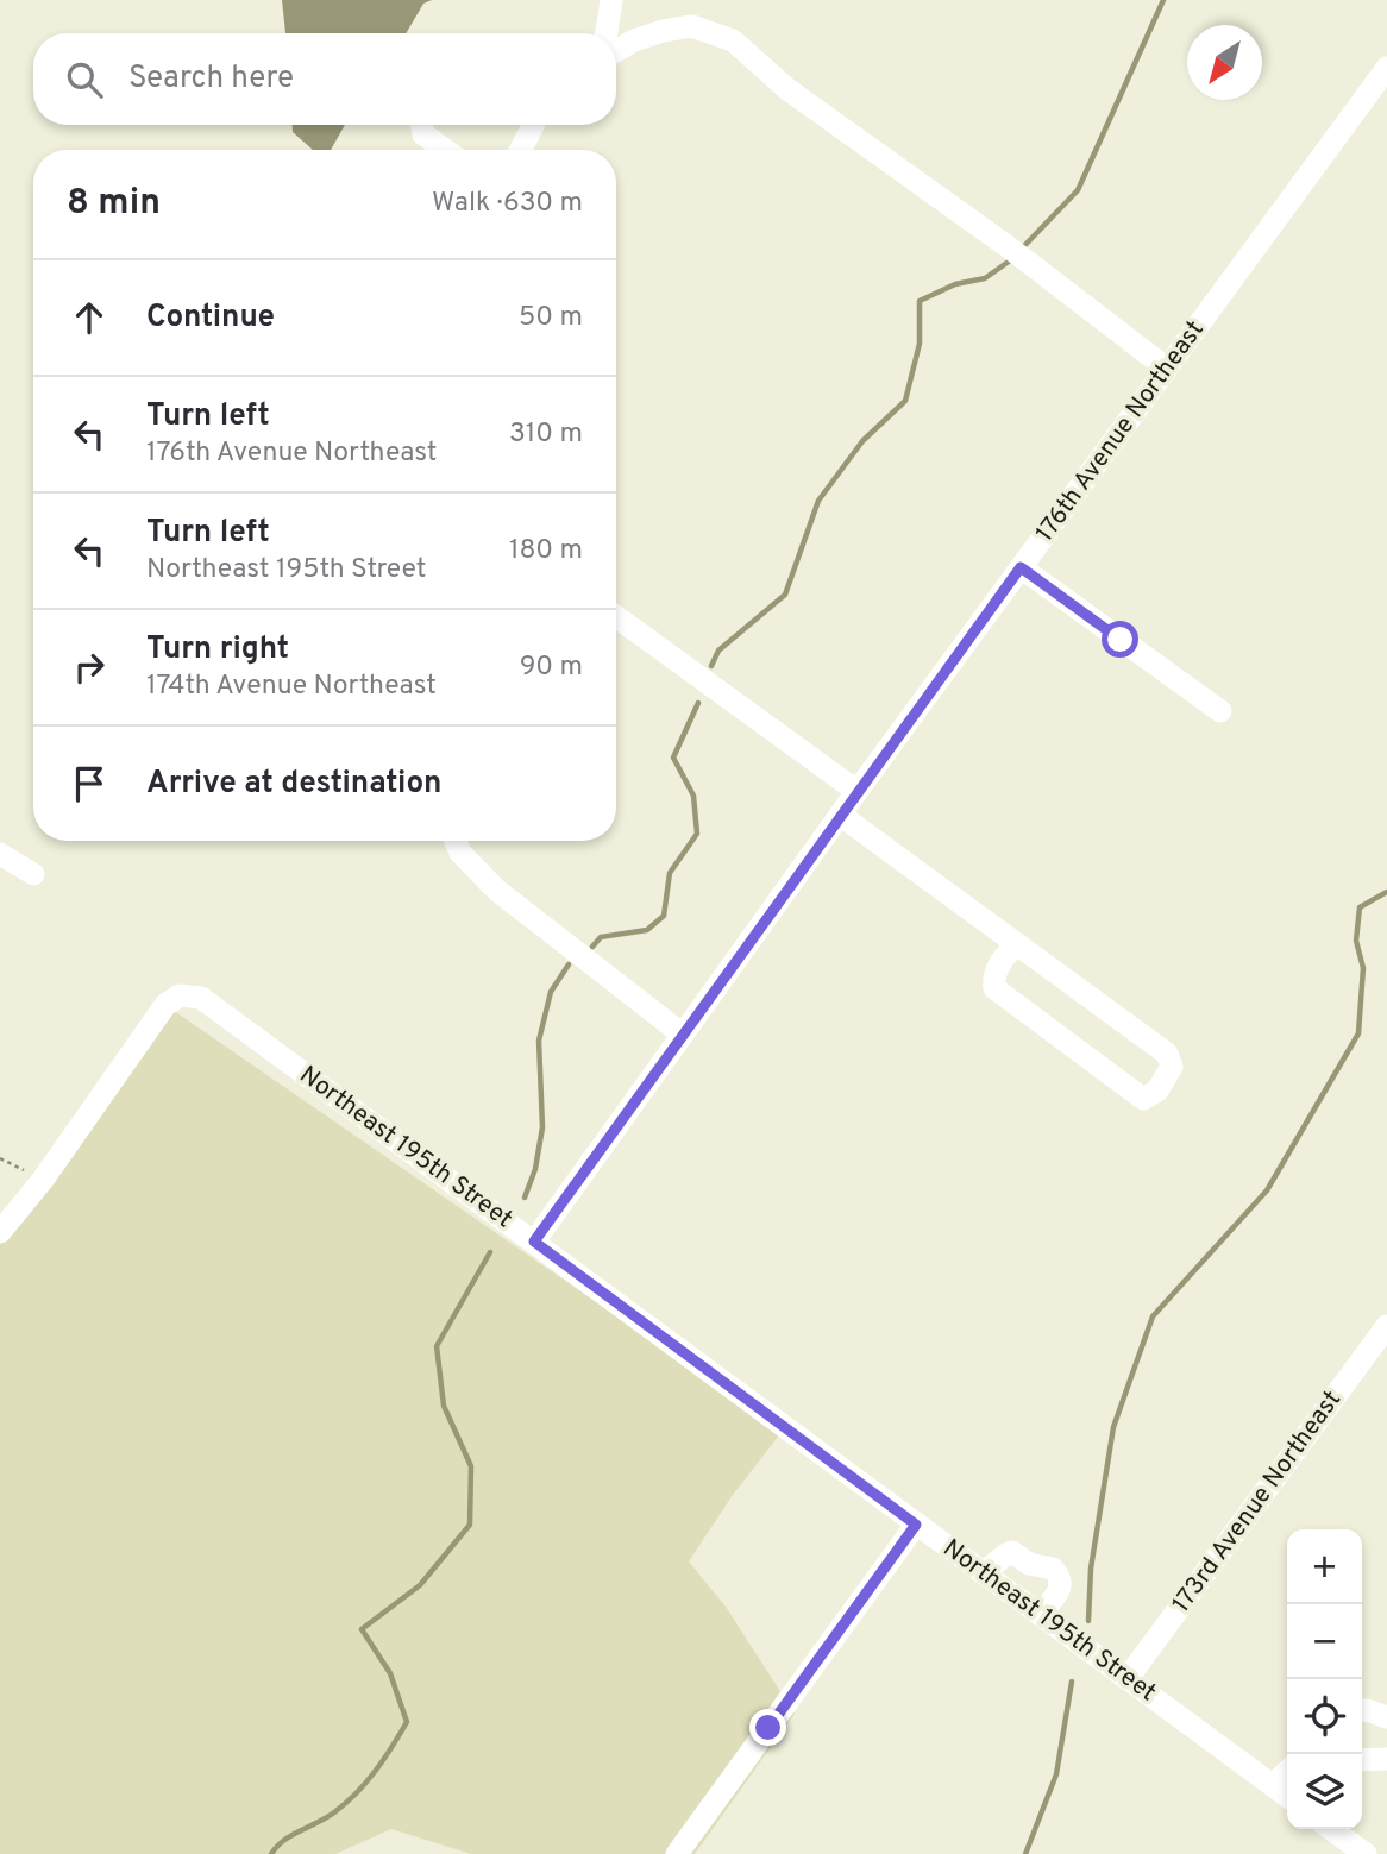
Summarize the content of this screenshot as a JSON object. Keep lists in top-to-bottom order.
{
  "streets": {
    "street": ["176th Avenue Northeast", "Northeast 195th Street", "173rd Avenue Northeast"]
  },
  "crossings": [
    ["176th Avenue Northeast", "Northeast 195th Street"],
    ["Northeast 195th Street", "173rd Avenue Northeast"]
  ],
  "north": "bottom left",
  "page": {
    "search": "Search here",
    "heading": ["8 min", "Walk · 630 m"],
    "list": [
      ["Continue", "50 m"],
      ["Turn left", "176th Avenue Northeast", "310 m"],
      ["Turn left", "Northeast 195th Street", "180 m"],
      ["Turn right", "174th Avenue Northeast", "90 m"],
      "Arrive at destination"
    ],
    "map_buttons": ["+", "−"]
  }
}
